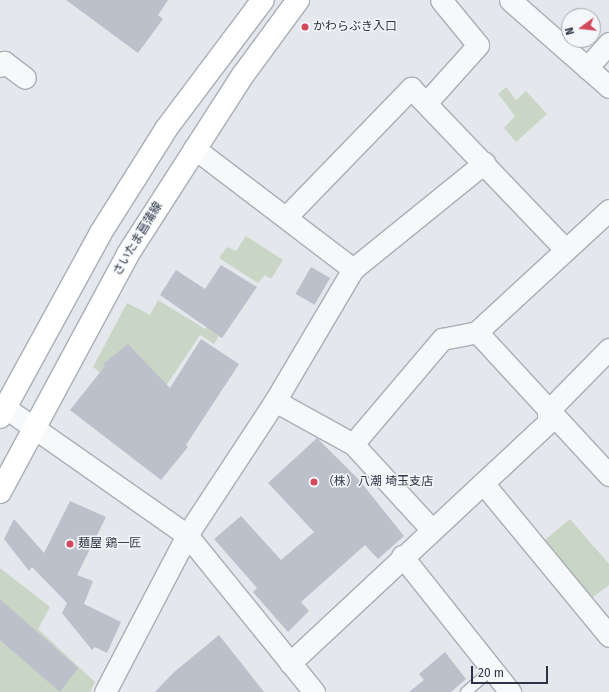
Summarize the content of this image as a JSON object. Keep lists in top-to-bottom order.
{
  "streets": {
    "main road": ["さいたま菖蒲線"]
  },
  "places": ["かわらぶき入口", "（株）八潮 埼玉支店", "麺屋 鶏一匠"],
  "scale_bar": "20 m",
  "north": "left"
}
